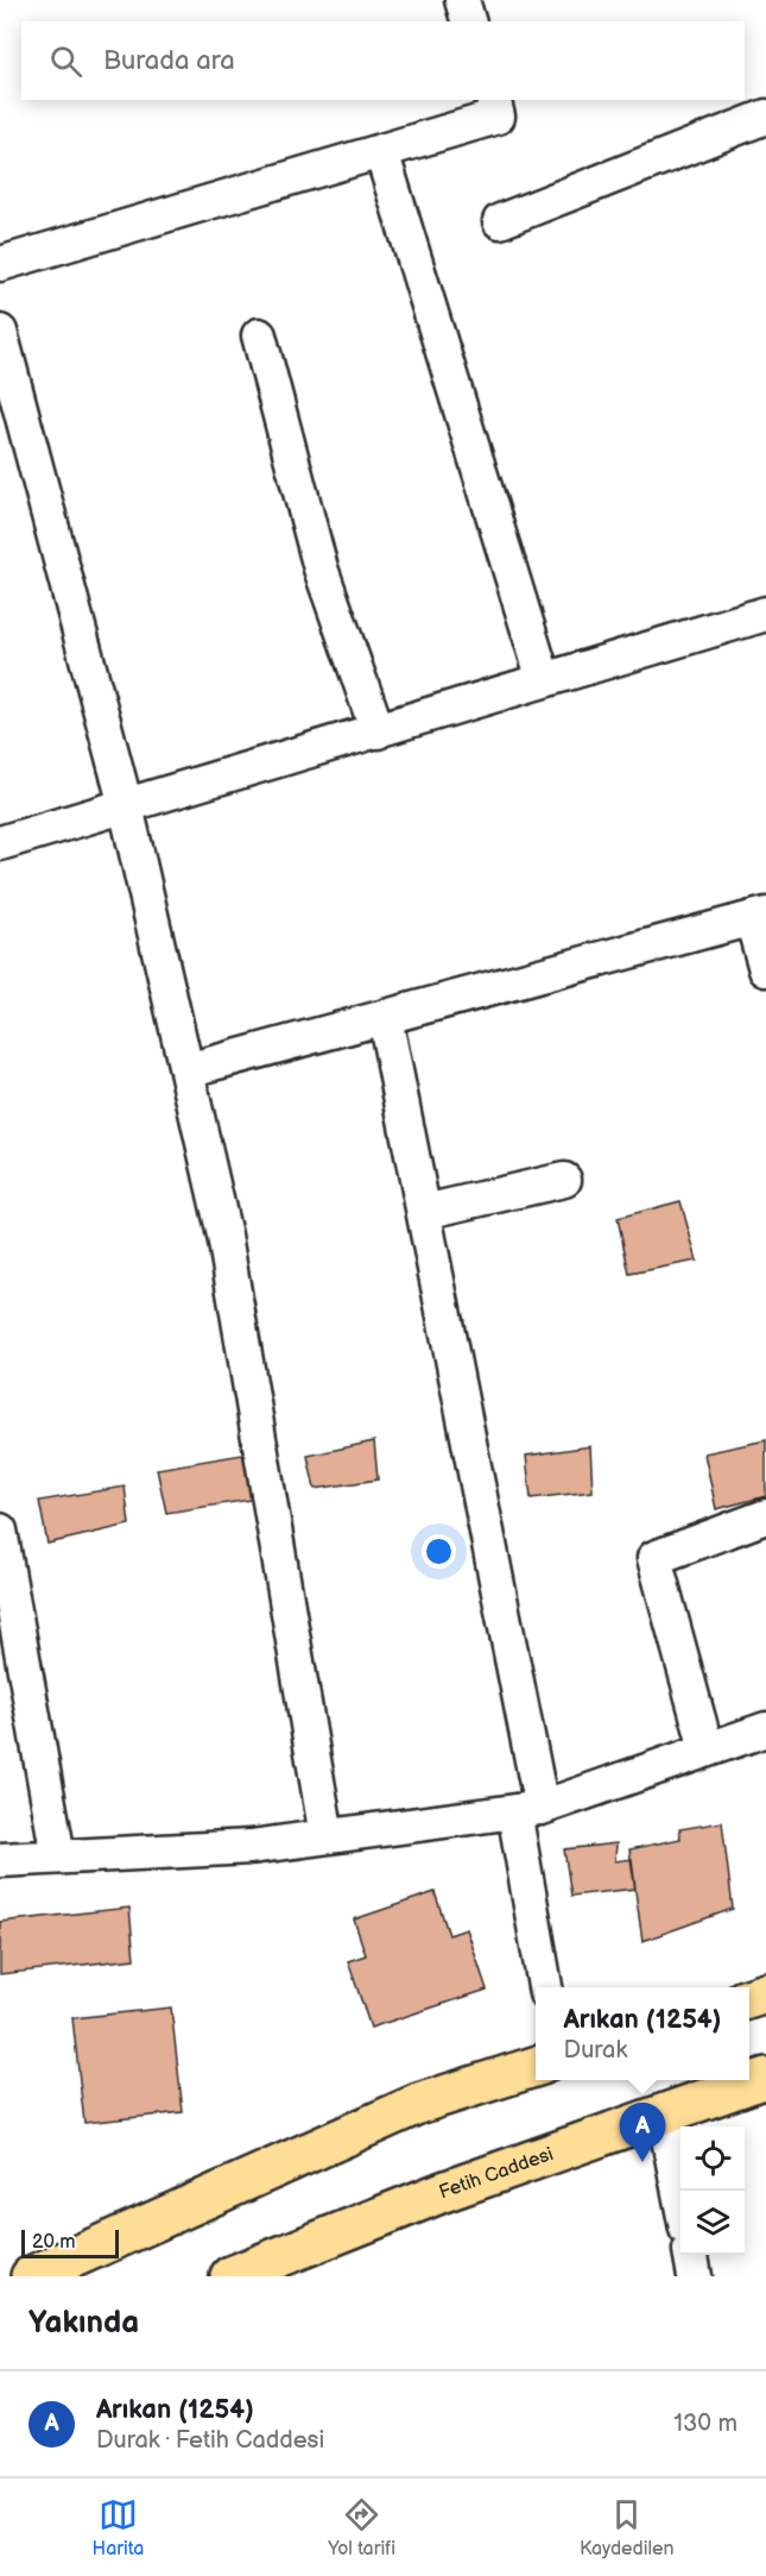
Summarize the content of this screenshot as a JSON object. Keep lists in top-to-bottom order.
{
  "streets": {
    "main road": ["Fetih Caddesi"]
  },
  "scale_bar": "20 m",
  "page": {
    "search": "Burada ara",
    "popup": ["Arıkan (1254)", "Durak"],
    "pins": "A",
    "scale": "20 m",
    "heading": "Yakında",
    "list": [
      {
        "mark": "A",
        "name": "Arıkan (1254)",
        "note": "Durak · Fetih Caddesi",
        "value": "130 m"
      }
    ],
    "nav": ["Harita", "Yol tarifi", "Kaydedilen"]
  }
}
